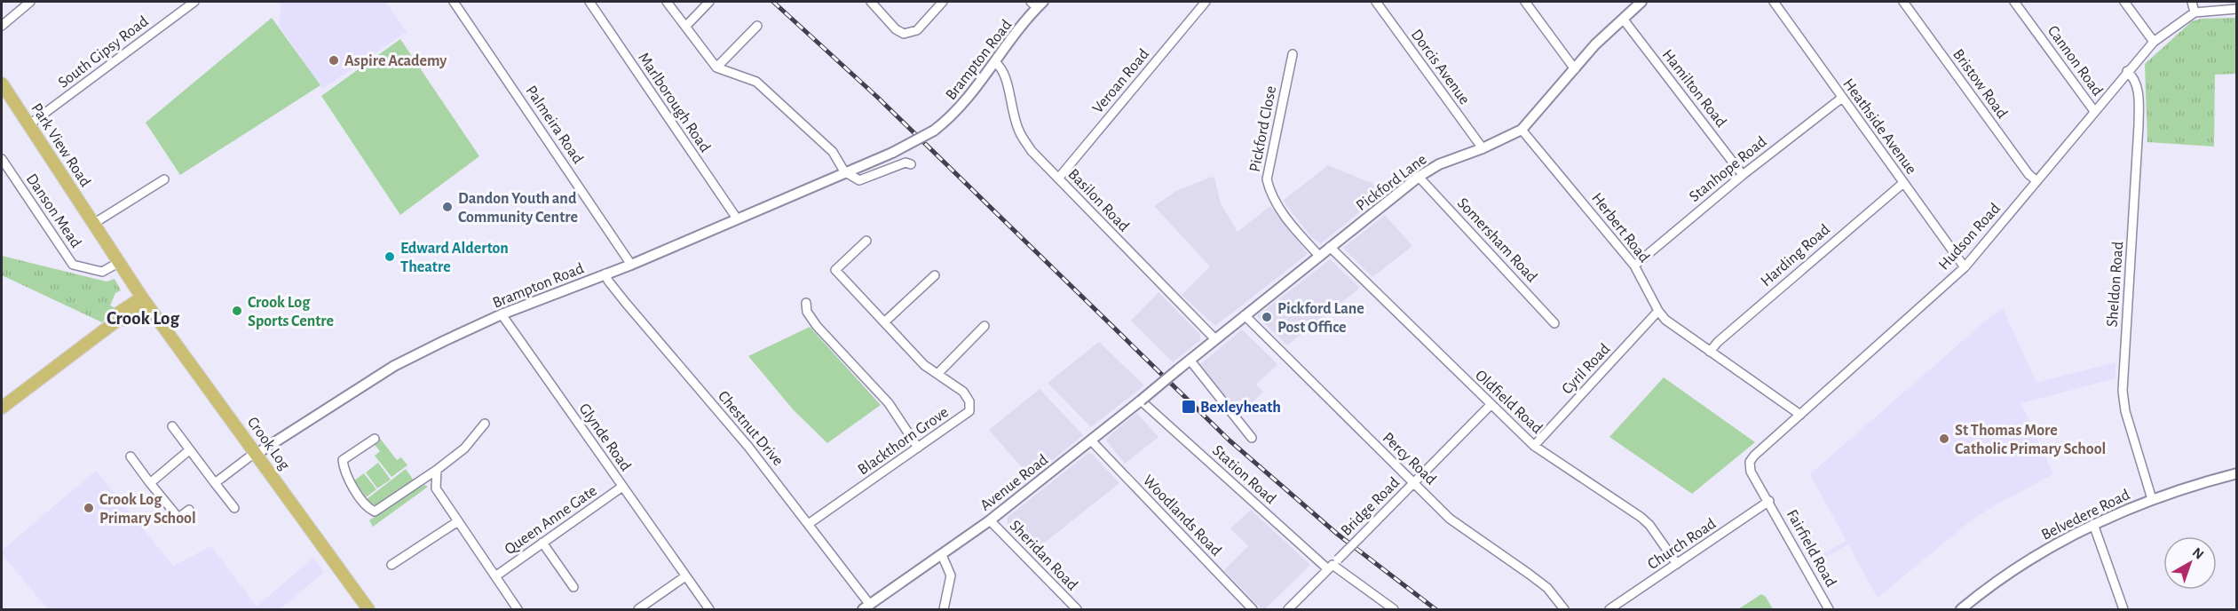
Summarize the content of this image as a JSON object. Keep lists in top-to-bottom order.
{
  "streets": {
    "main road": ["Park View Road", "Crook Log"],
    "street": [
      "South Gipsy Road",
      "Brampton Road",
      "Cannon Road",
      "Dorcis Avenue",
      "Veroan Road",
      "Bristow Road",
      "Hamilton Road",
      "Marlborough Road",
      "Palmeira Road",
      "Heathside Avenue",
      "Pickford Close",
      "Stanhope Road",
      "Pickford Lane",
      "Basilon Road",
      "Danson Mead",
      "Herbert Road",
      "Hudson Road",
      "Somersham Road",
      "Harding Road",
      "Sheldon Road",
      "Cyril Road",
      "Oldfield Road",
      "Chestnut Drive",
      "Glynde Road",
      "Blackthorn Grove",
      "Percy Road",
      "Station Road",
      "Avenue Road",
      "Bridge Road",
      "Belvedere Road",
      "Woodlands Road",
      "Queen Anne Gate",
      "Church Road",
      "Fairfield Road",
      "Sheridan Road"
    ]
  },
  "crossings": [
    ["South Gipsy Road", "Park View Road"],
    ["Brampton Road", "Marlborough Road"],
    ["Brampton Road", "Palmeira Road"],
    ["Brampton Road", "Basilon Road"],
    ["Brampton Road", "Chestnut Drive"],
    ["Brampton Road", "Glynde Road"],
    ["Brampton Road", "Crook Log"],
    ["Cannon Road", "Hudson Road"],
    ["Dorcis Avenue", "Pickford Lane"],
    ["Veroan Road", "Basilon Road"],
    ["Bristow Road", "Hudson Road"],
    ["Hamilton Road", "Stanhope Road"],
    ["Hamilton Road", "Pickford Lane"],
    ["Heathside Avenue", "Stanhope Road"],
    ["Heathside Avenue", "Hudson Road"],
    ["Heathside Avenue", "Harding Road"],
    ["Pickford Close", "Pickford Lane"],
    ["Park View Road", "Danson Mead"],
    ["Park View Road", "Crook Log"],
    ["Stanhope Road", "Herbert Road"],
    ["Pickford Lane", "Basilon Road"],
    ["Pickford Lane", "Herbert Road"],
    ["Pickford Lane", "Somersham Road"],
    ["Pickford Lane", "Oldfield Road"],
    ["Pickford Lane", "Percy Road"],
    ["Pickford Lane", "Avenue Road"],
    ["Herbert Road", "Hudson Road"],
    ["Herbert Road", "Harding Road"],
    ["Herbert Road", "Cyril Road"],
    ["Hudson Road", "Sheldon Road"],
    ["Hudson Road", "Church Road"],
    ["Hudson Road", "Fairfield Road"],
    ["Sheldon Road", "Belvedere Road"],
    ["Cyril Road", "Oldfield Road"],
    ["Oldfield Road", "Bridge Road"],
    ["Oldfield Road", "Church Road"],
    ["Chestnut Drive", "Blackthorn Grove"],
    ["Chestnut Drive", "Avenue Road"],
    ["Glynde Road", "Queen Anne Gate"],
    ["Percy Road", "Bridge Road"],
    ["Station Road", "Avenue Road"],
    ["Station Road", "Bridge Road"],
    ["Avenue Road", "Woodlands Road"],
    ["Avenue Road", "Sheridan Road"],
    ["Church Road", "Fairfield Road"]
  ],
  "districts": ["Crook Log"],
  "places": {
    "other": [
      "Aspire Academy",
      "Dandon Youth and Community Centre",
      "Edward Alderton Theatre",
      "Crook Log Sports Centre",
      "Pickford Lane Post Office",
      "St Thomas More Catholic Primary School",
      "Crook Log Primary School"
    ],
    "transit": ["Bexleyheath"]
  },
  "north": "top right"
}
